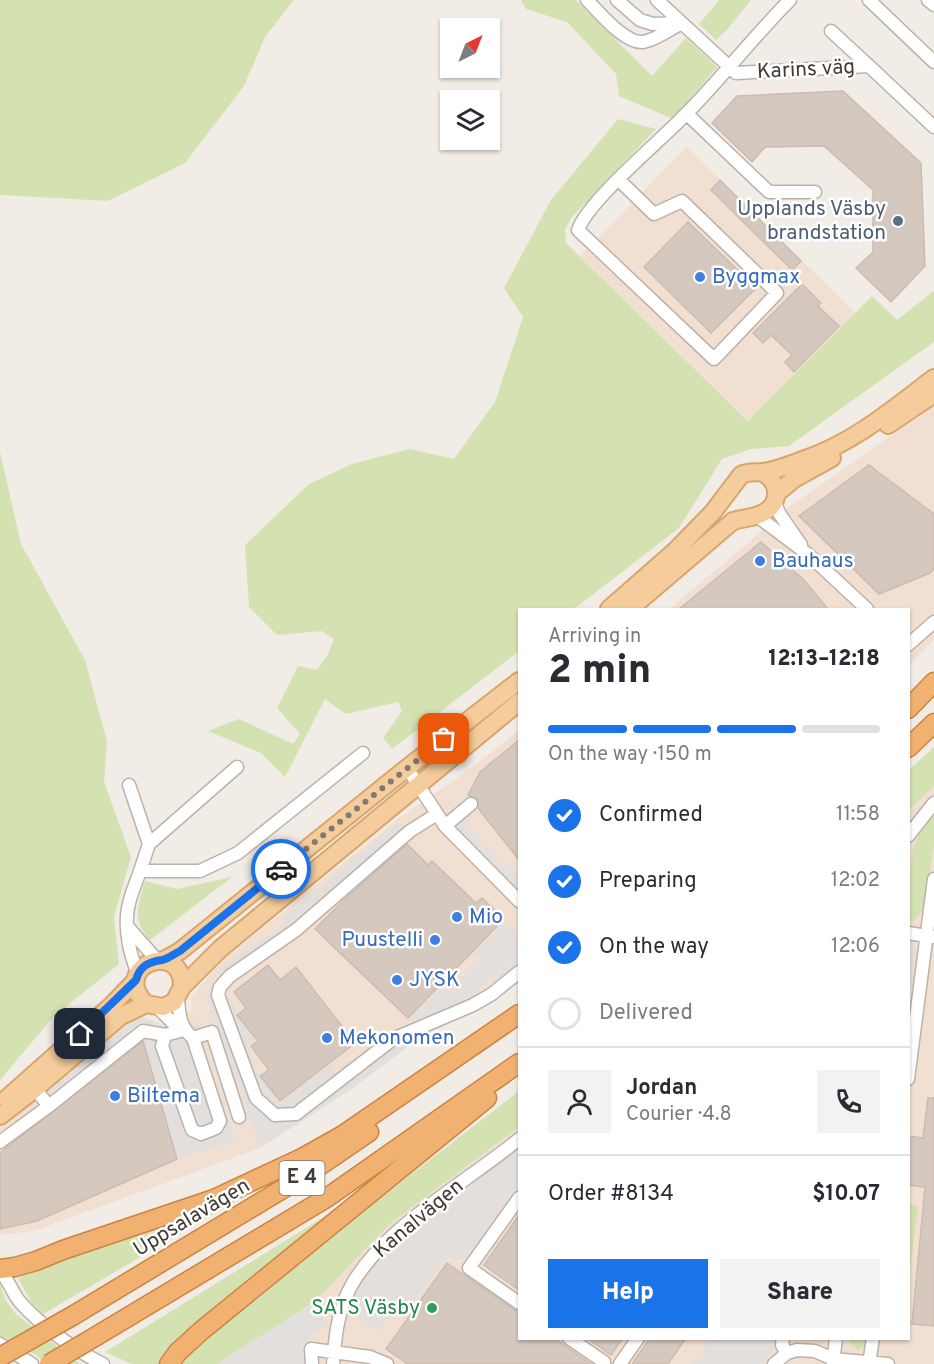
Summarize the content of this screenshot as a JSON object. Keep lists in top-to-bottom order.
{
  "streets": {
    "highway": ["E 4", "Uppsalavägen"],
    "street": ["Karins väg", "Kanalvägen"]
  },
  "places": [
    "Upplands Väsby brandstation",
    "Byggmax",
    "Bauhaus",
    "Mio",
    "Puustelli",
    "JYSK",
    "Mekonomen",
    "Biltema",
    "SATS Väsby"
  ],
  "north": "top right",
  "page": {
    "heading": ["2 min", "Arriving in", "12:13–12:18"],
    "panel": [
      "Jordan",
      "Courier · 4.8",
      "Order #8134",
      "$10.07"
    ],
    "bar": "On the way · 150 m",
    "list": [
      ["Confirmed", "11:58"],
      ["Preparing", "12:02"],
      ["On the way", "12:06"],
      "Delivered"
    ],
    "buttons": ["Help", "Share"]
  }
}
